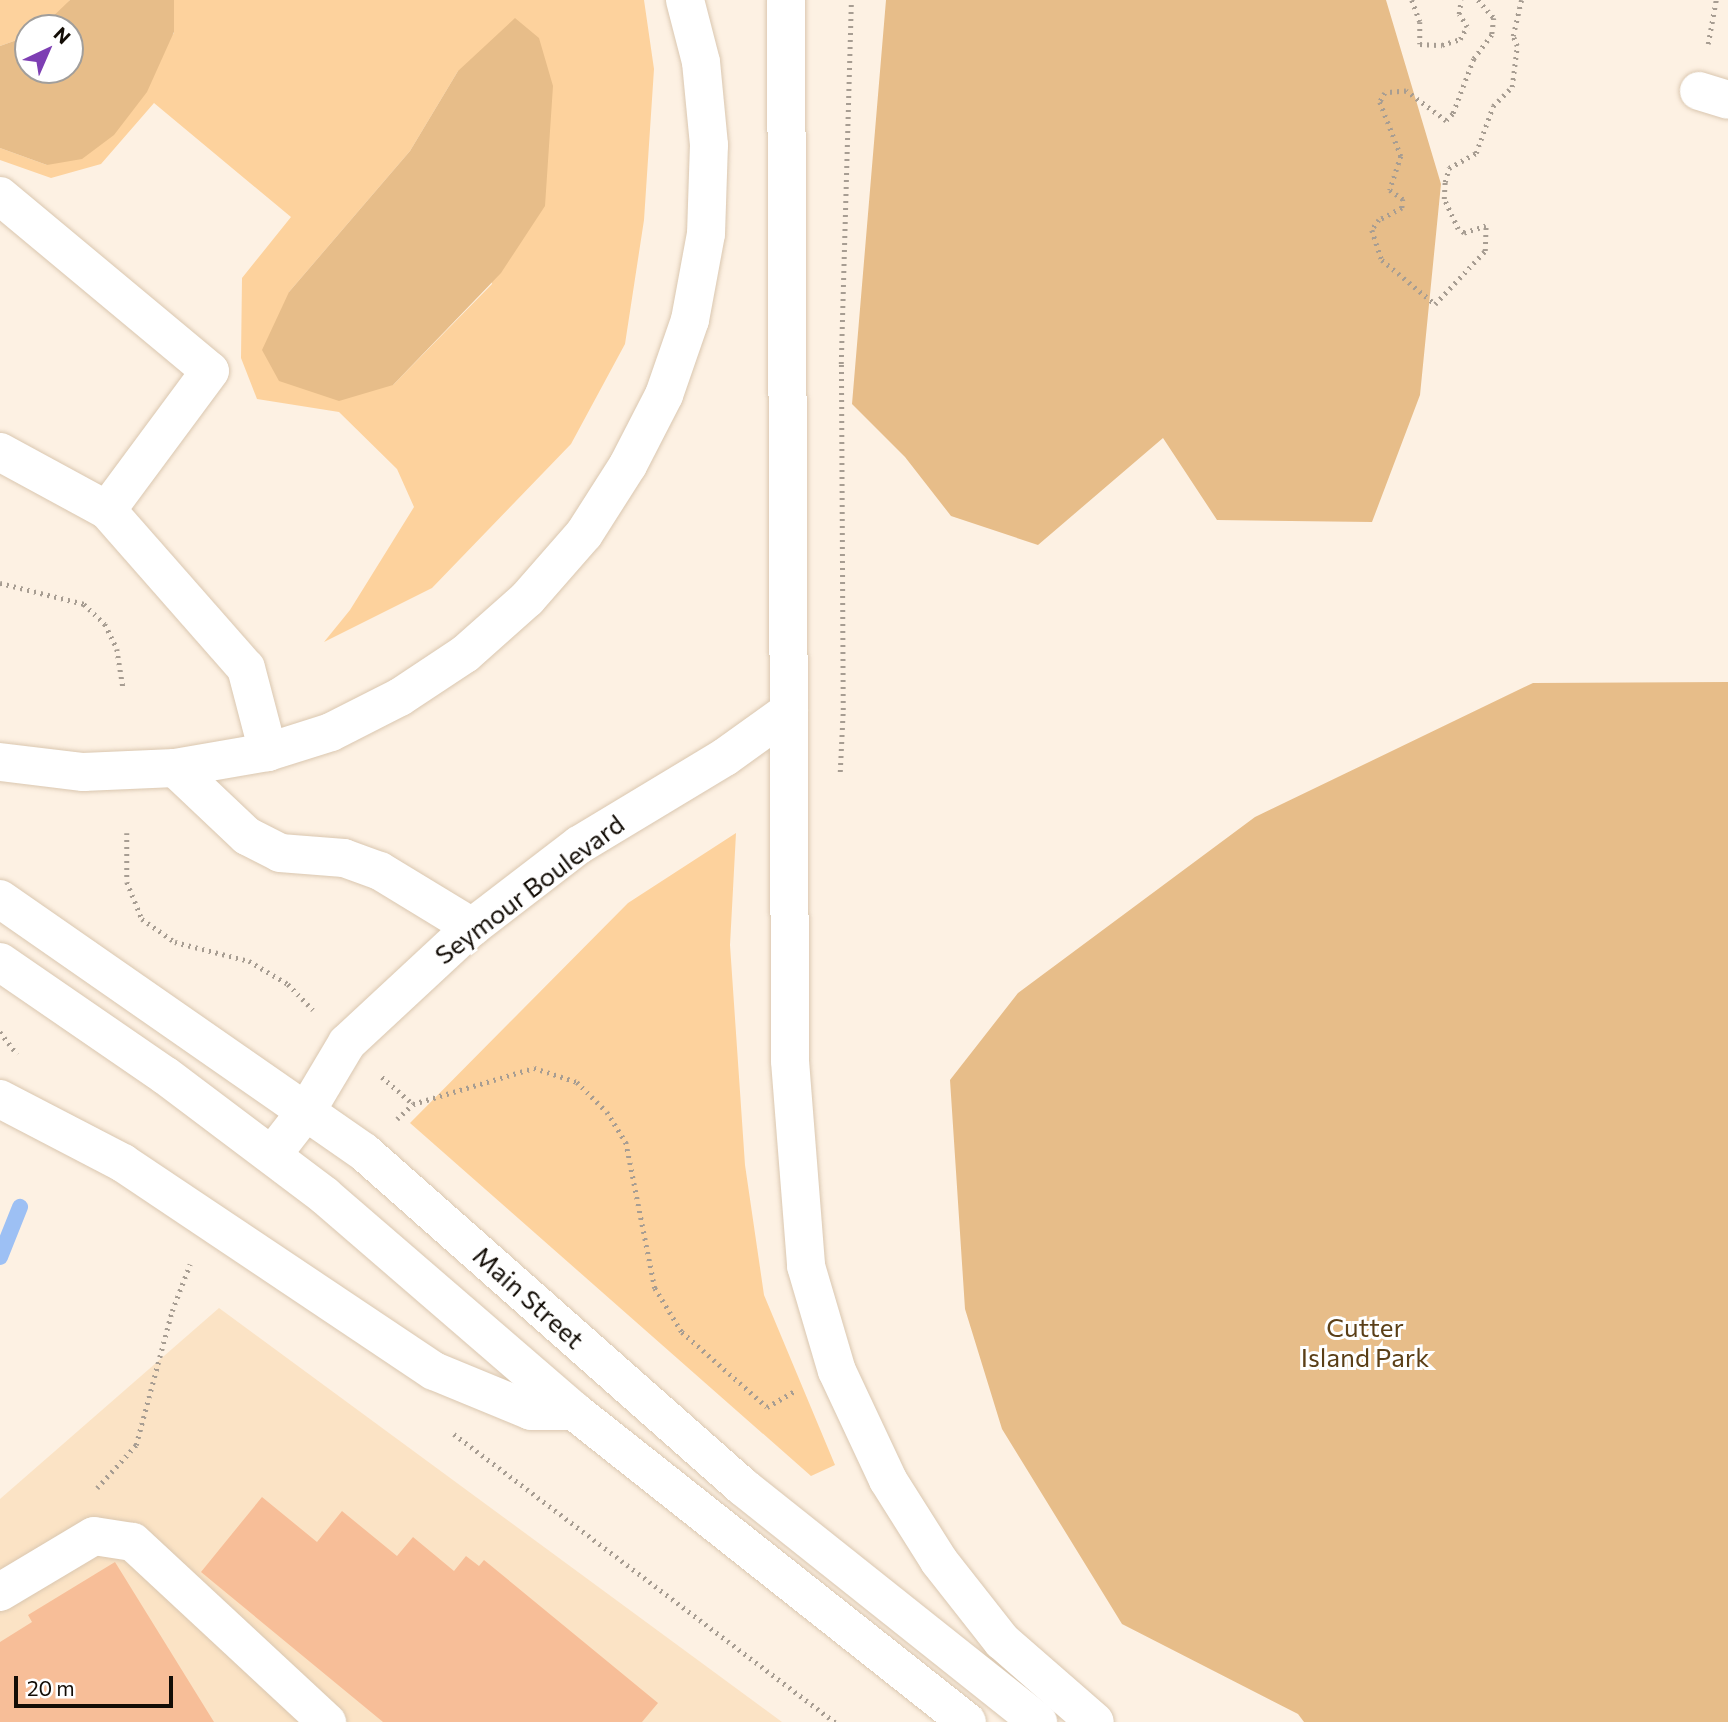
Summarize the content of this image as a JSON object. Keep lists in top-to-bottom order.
{
  "streets": {
    "main road": ["Seymour Boulevard", "Main Street"]
  },
  "crossings": [
    ["Seymour Boulevard", "Main Street"]
  ],
  "parks": ["Cutter Island Park"],
  "scale_bar": "20 m",
  "north": "top right"
}
